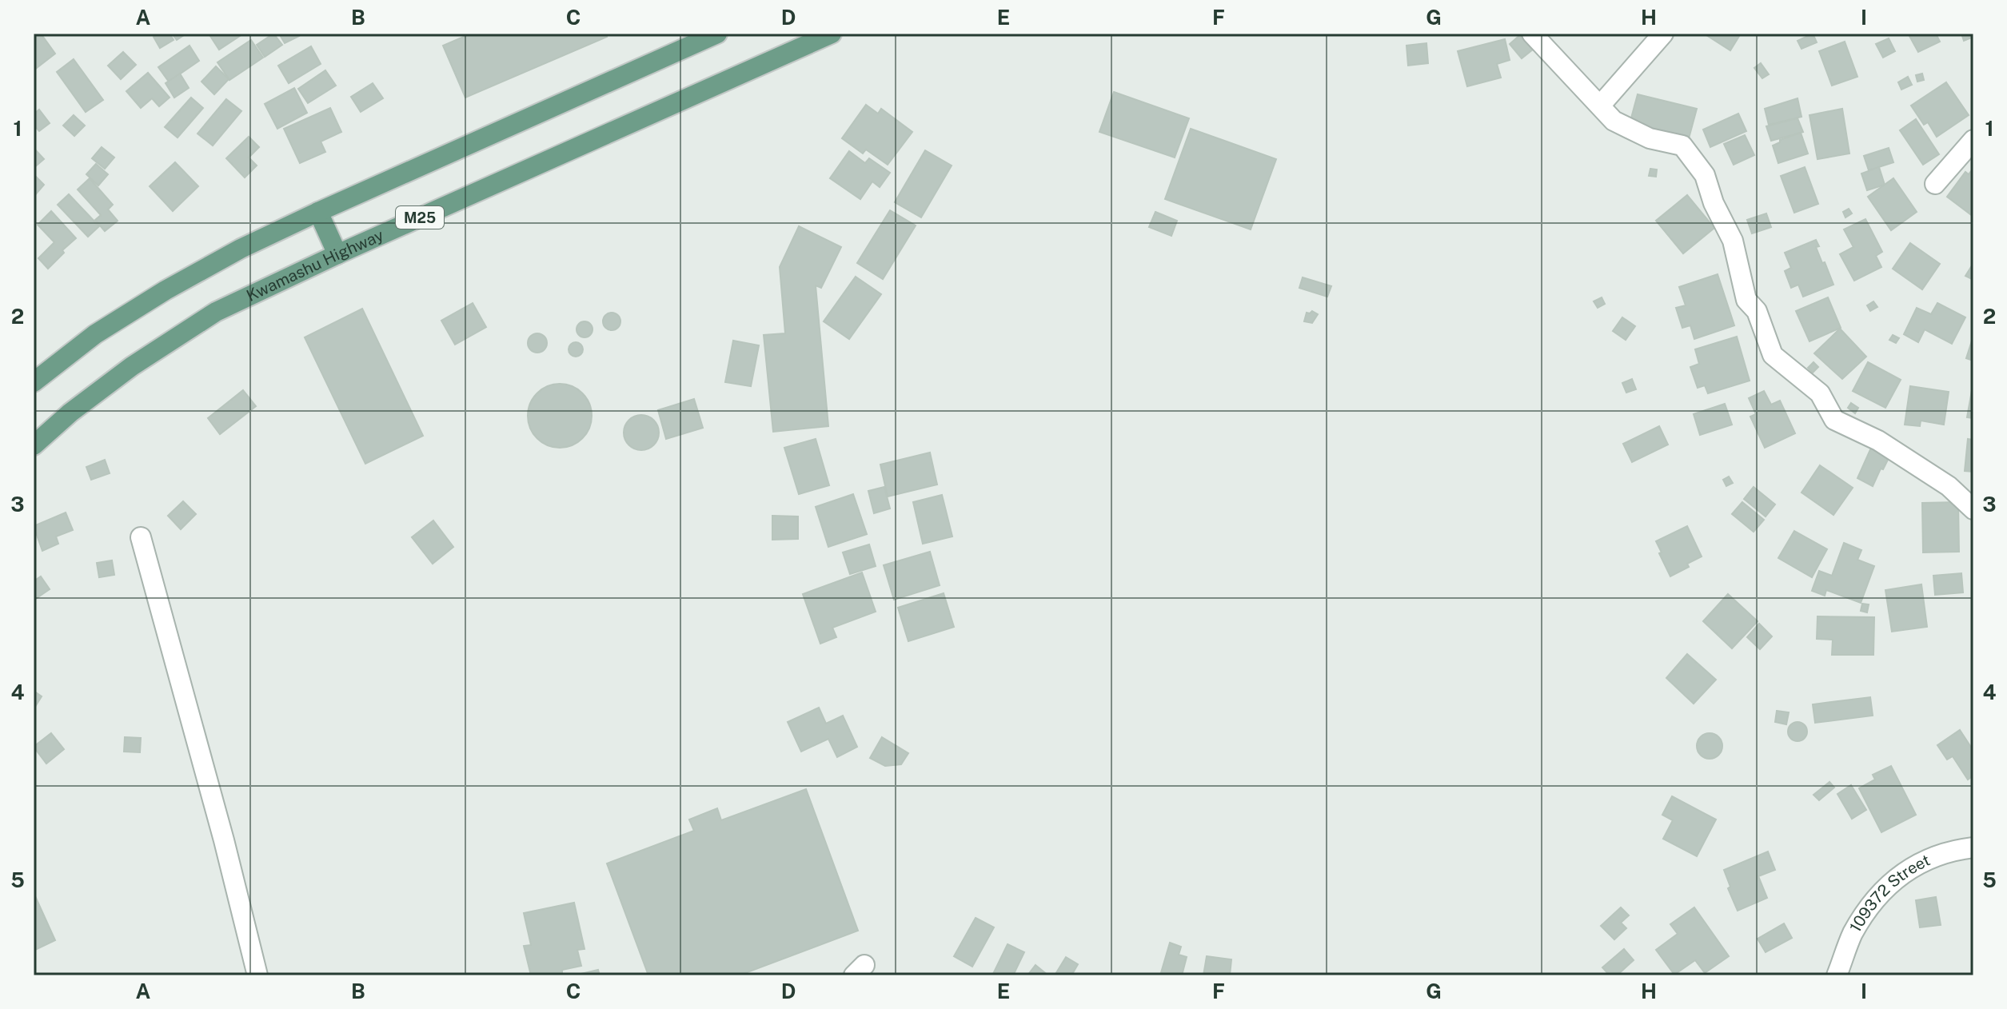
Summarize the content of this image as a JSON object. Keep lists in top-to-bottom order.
{
  "streets": {
    "main road": ["M25", "Kwamashu Highway"],
    "street": ["109372 Street"]
  },
  "grid": {
    "columns": [
      "A",
      "B",
      "C",
      "D",
      "E",
      "F",
      "G",
      "H",
      "I"
    ],
    "rows": [
      "1",
      "2",
      "3",
      "4",
      "5"
    ]
  }
}
